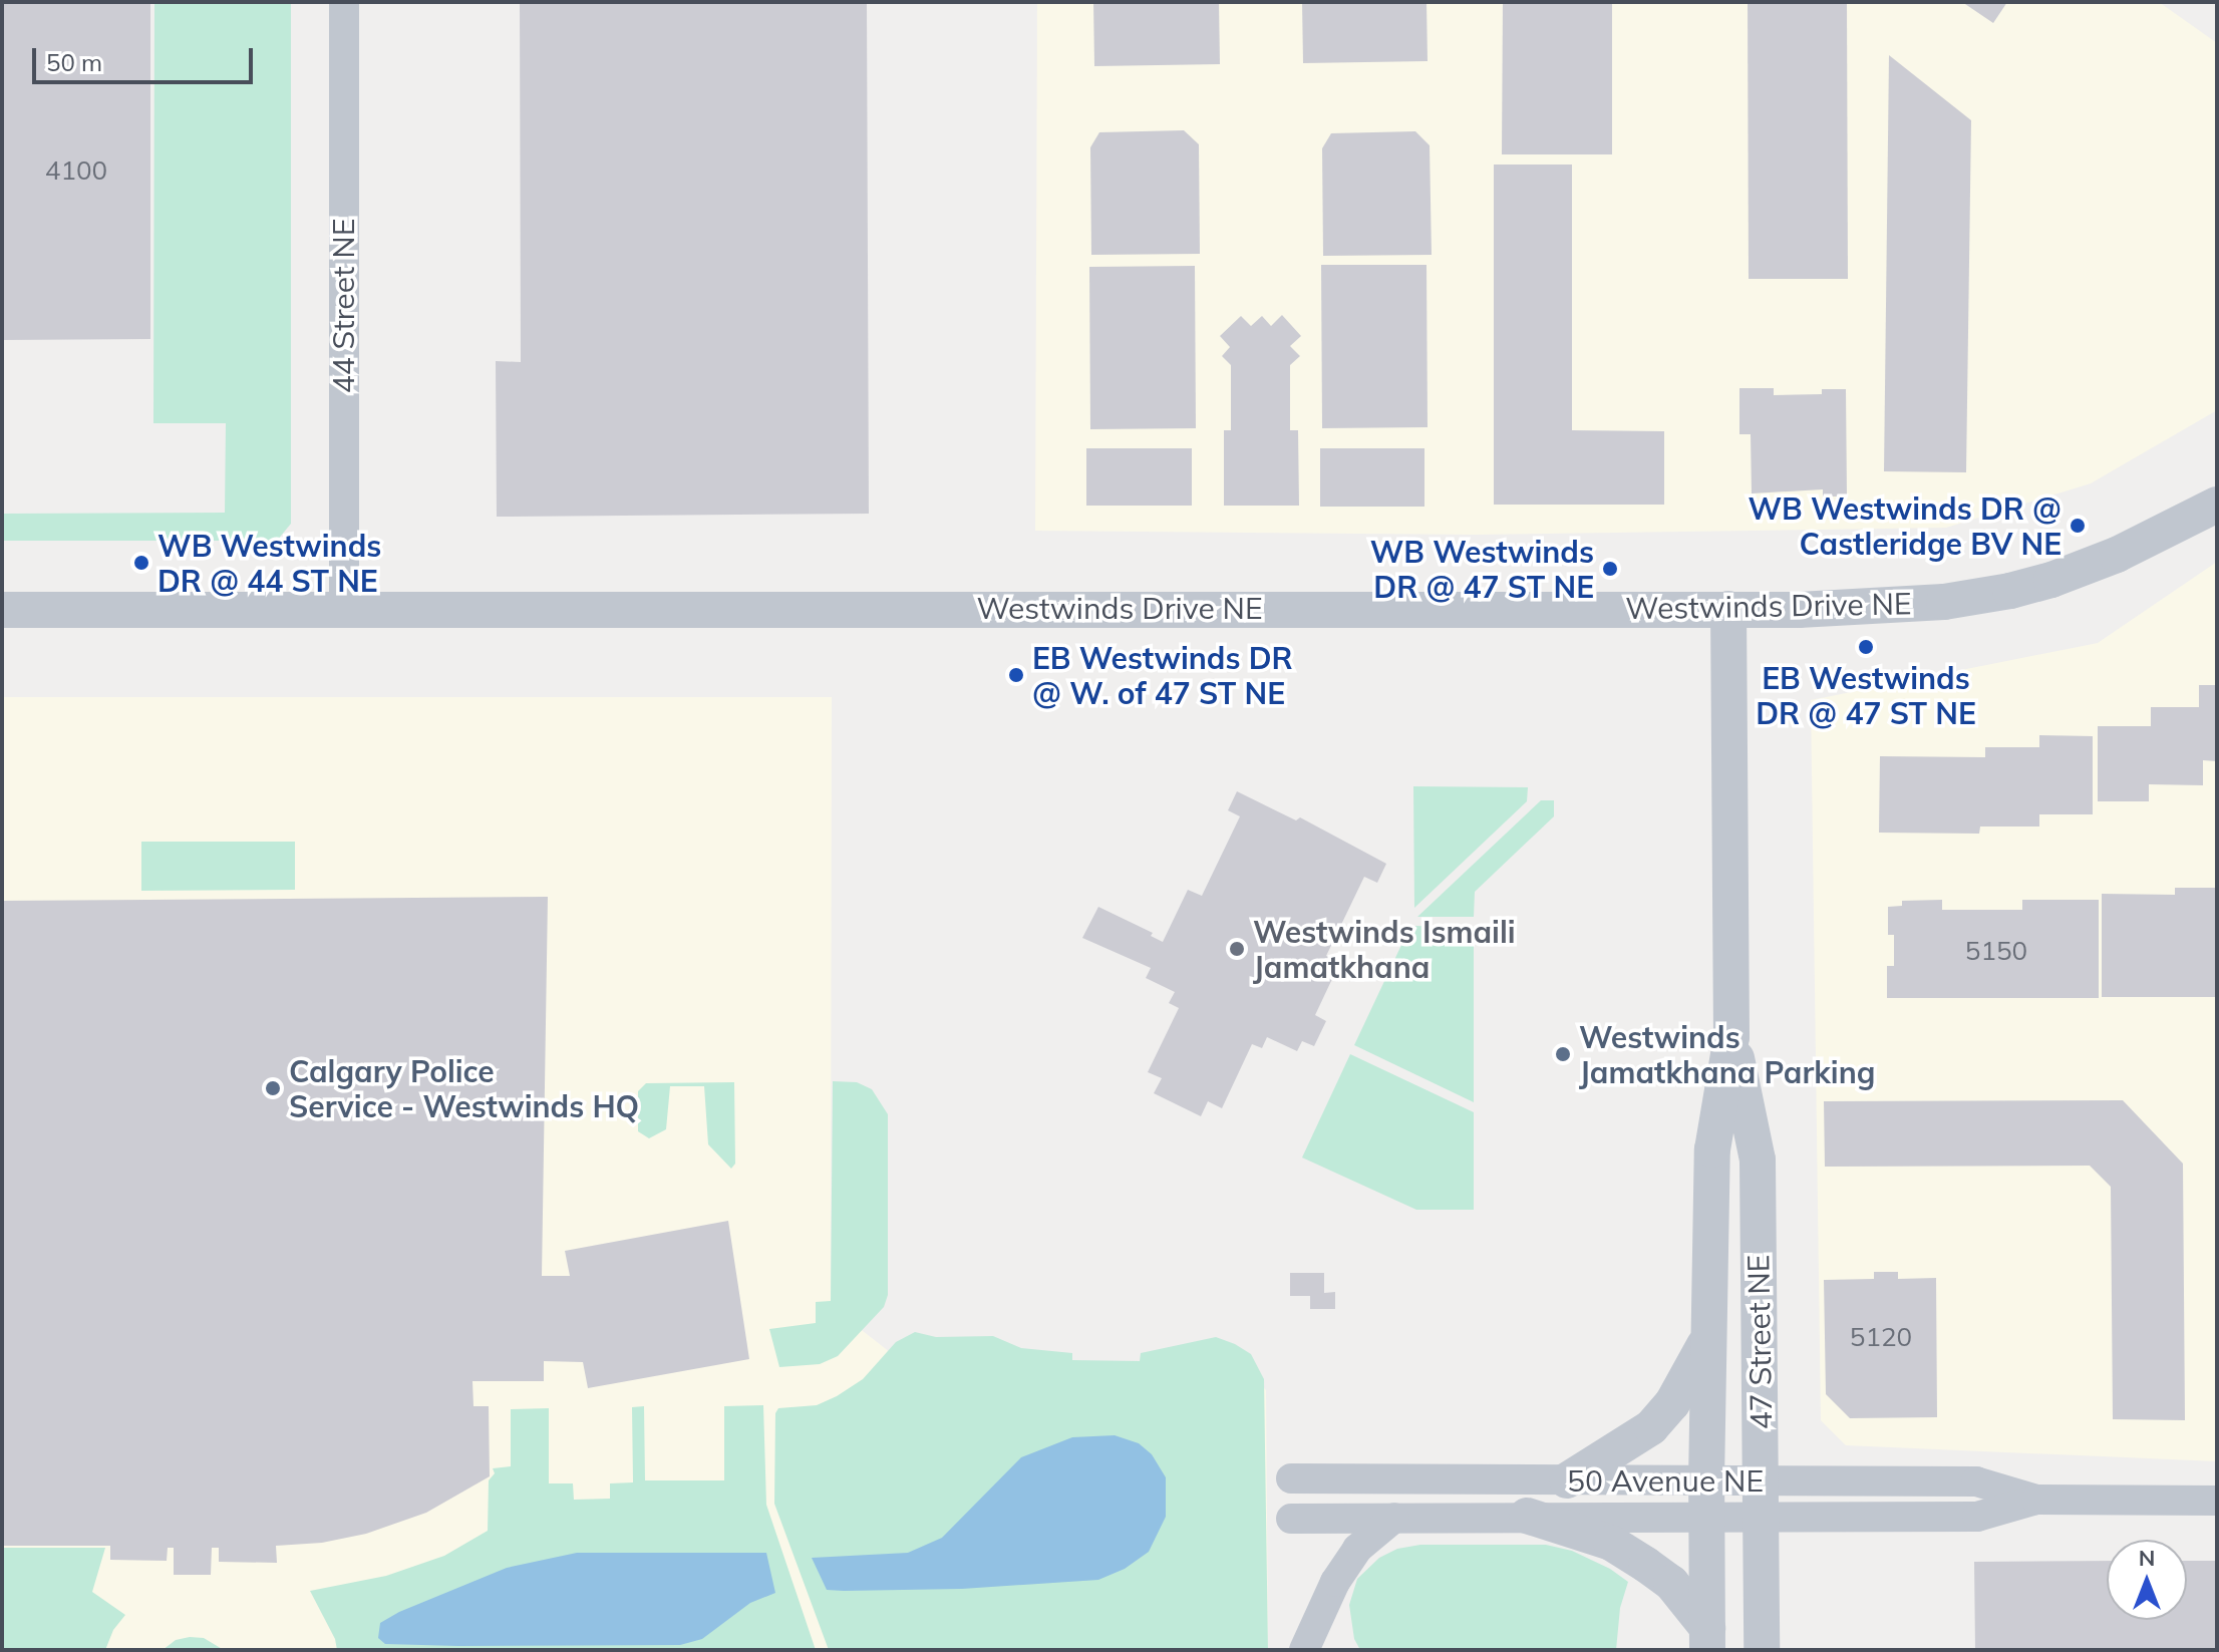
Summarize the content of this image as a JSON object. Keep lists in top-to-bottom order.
{
  "streets": {
    "street": [
      "44 Street NE",
      "Westwinds Drive NE",
      "47 Street NE",
      "50 Avenue NE"
    ]
  },
  "crossings": [
    ["44 Street NE", "Westwinds Drive NE"],
    ["Westwinds Drive NE", "47 Street NE"],
    ["47 Street NE", "50 Avenue NE"]
  ],
  "places": [
    "WB Westwinds DR @ Castleridge BV NE",
    "WB Westwinds DR @ 44 ST NE",
    "WB Westwinds DR @ 47 ST NE",
    "EB Westwinds DR @ 47 ST NE",
    "EB Westwinds DR @ W. of 47 ST NE",
    "Westwinds Ismaili Jamatkhana",
    "Westwinds Jamatkhana Parking",
    "Calgary Police Service - Westwinds HQ"
  ],
  "house_numbers": ["4100", "5150", "5120"],
  "scale_bar": "50 m",
  "north": "top"
}
